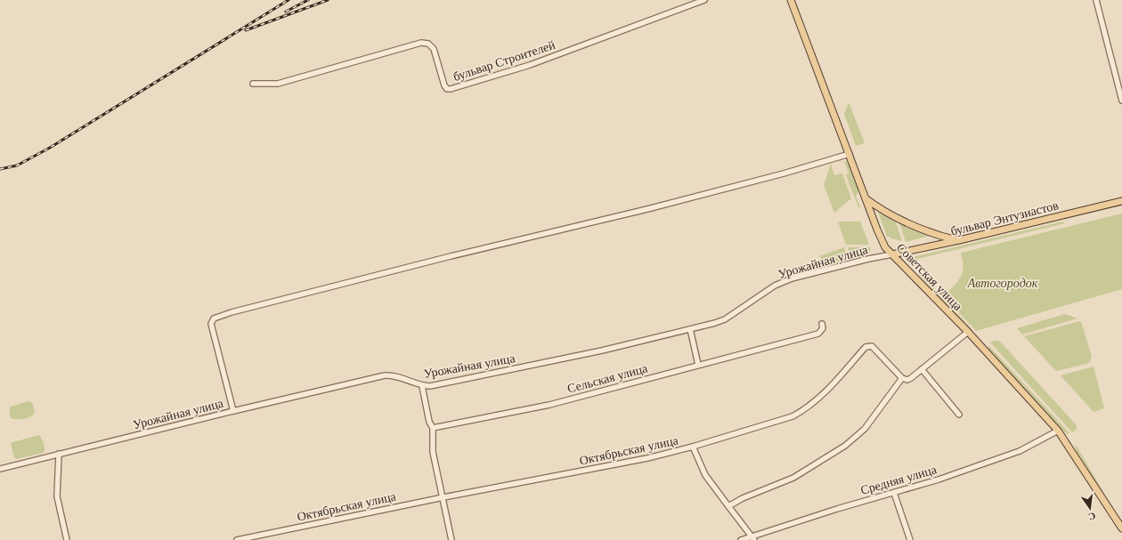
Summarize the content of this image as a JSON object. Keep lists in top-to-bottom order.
{
  "streets": {
    "main road": ["бульвар Энтузиастов", "Советская улица"],
    "street": [
      "бульвар Строителей",
      "Урожайная улица",
      "Сельская улица",
      "Октябрьская улица",
      "Средняя улица"
    ]
  },
  "crossings": [
    ["бульвар Энтузиастов", "Урожайная улица"],
    ["бульвар Энтузиастов", "Советская улица"],
    ["Урожайная улица", "Советская улица"],
    ["Советская улица", "Средняя улица"]
  ],
  "parks": ["Автогородок"],
  "north": "bottom"
}
